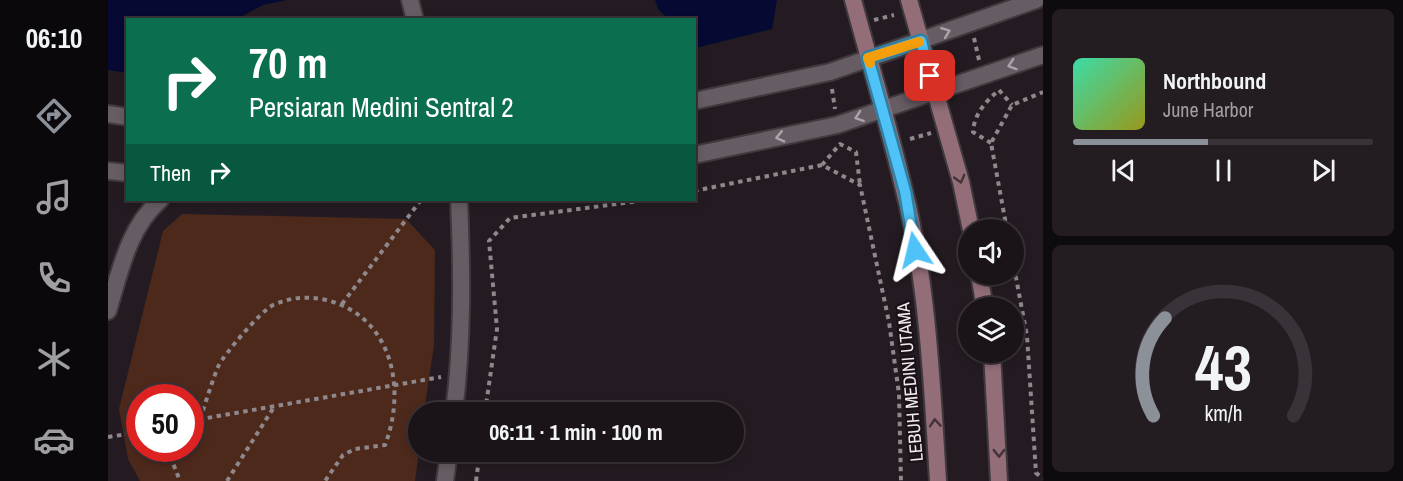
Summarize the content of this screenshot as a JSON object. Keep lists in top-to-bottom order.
{
  "streets": {
    "main road": ["LEBUH MEDINI UTAMA"]
  },
  "page": {
    "tabs": "06:10",
    "turn": ["70 m", "Persiaran Medini Sentral 2"],
    "song": ["Northbound", "June Harbor"],
    "then": "Then",
    "limit": "50",
    "trip": "06:11 · 1 min · 100 m",
    "gauge": ["43", "km/h"]
  }
}
